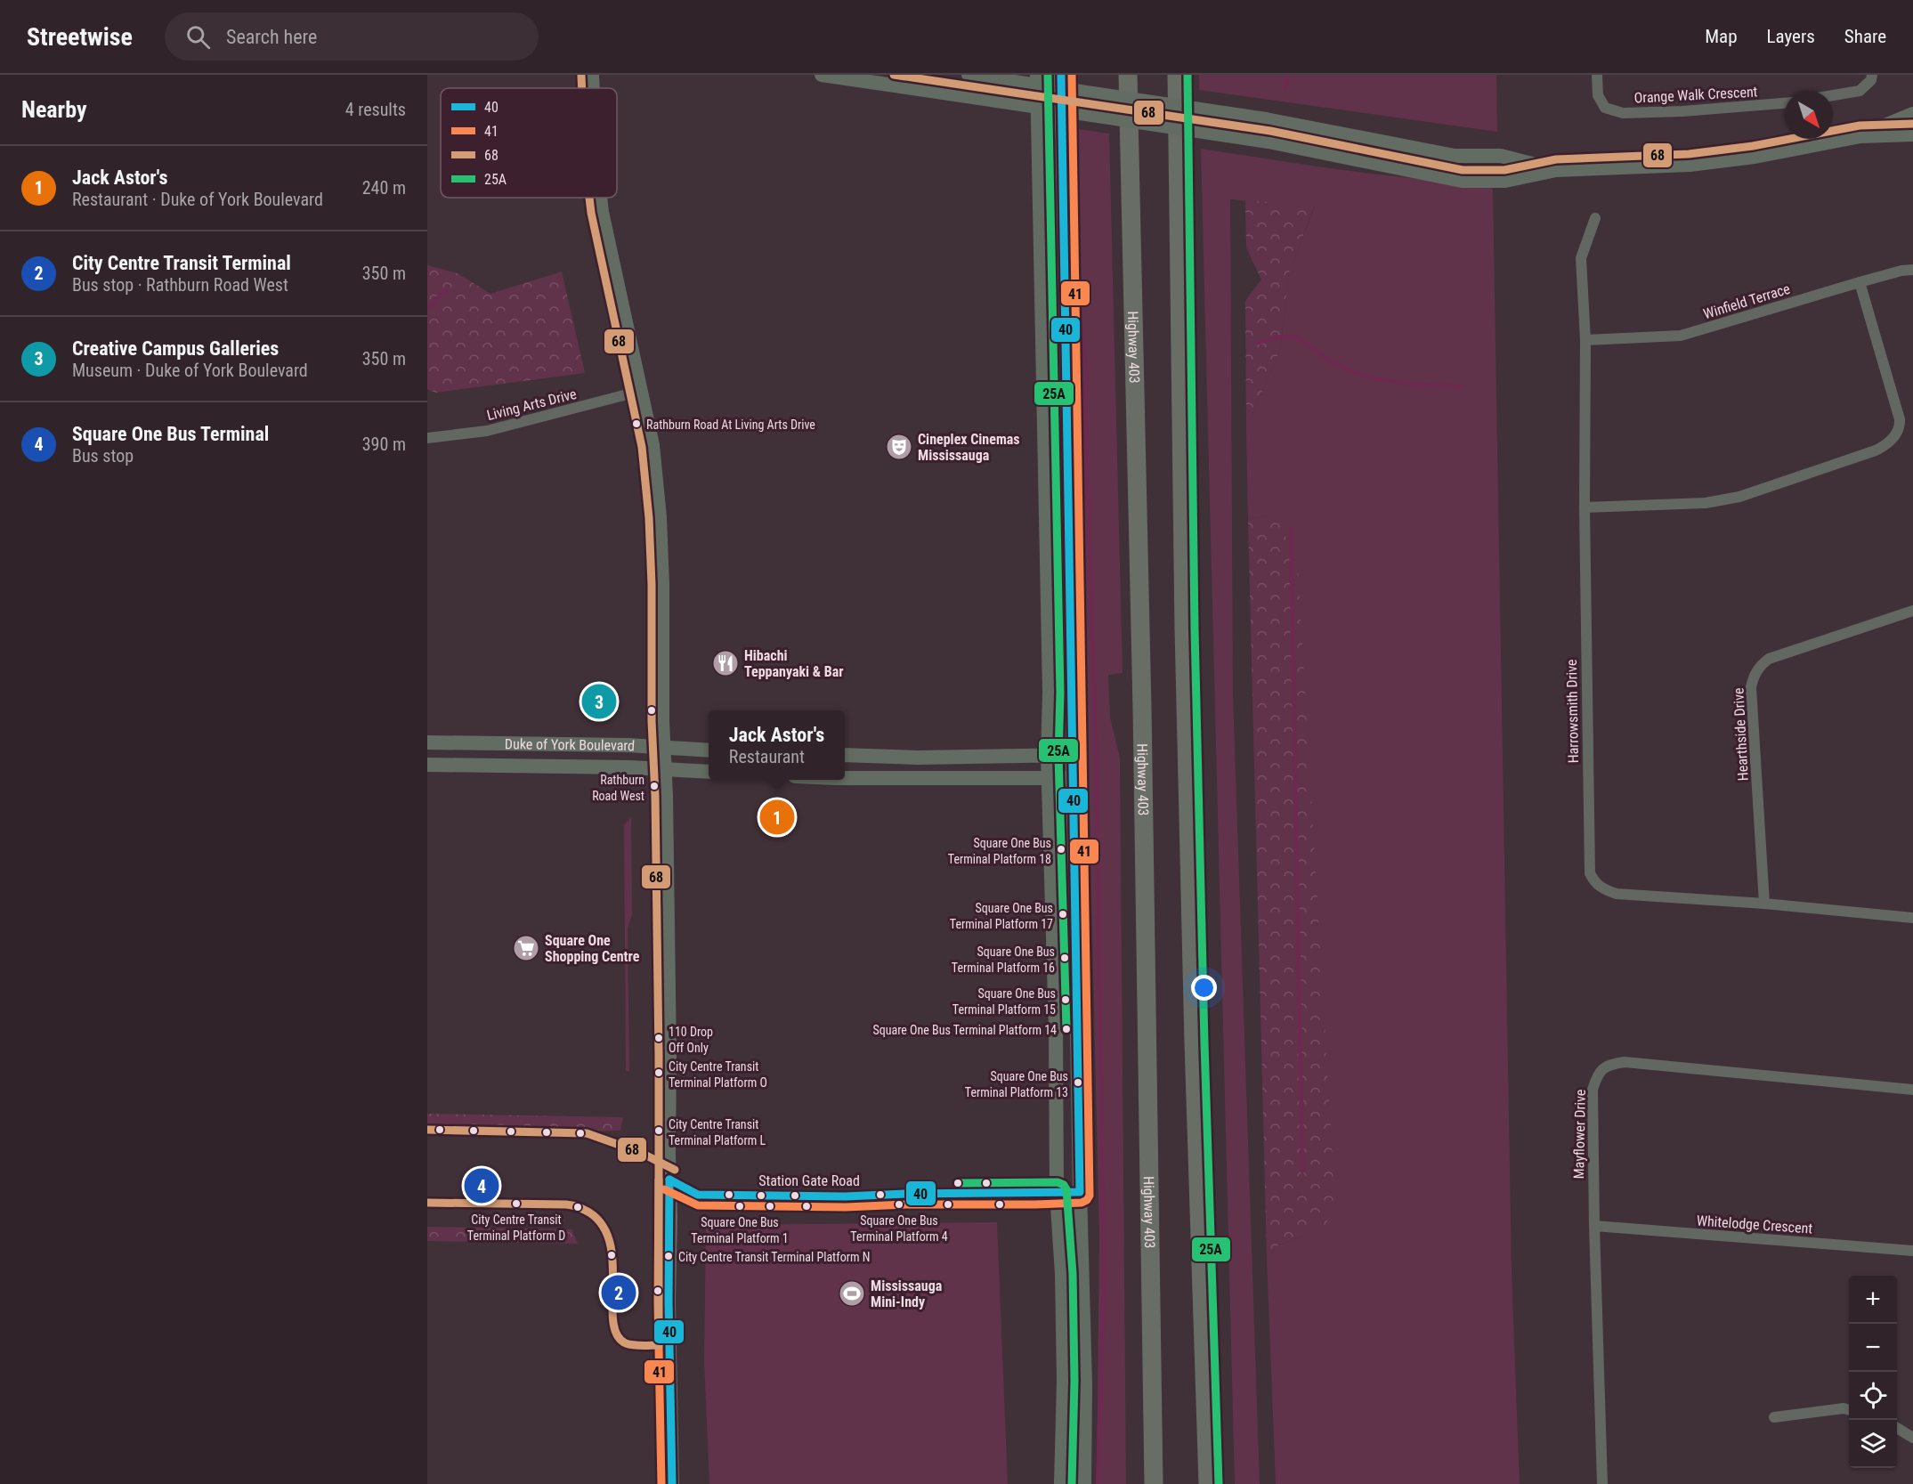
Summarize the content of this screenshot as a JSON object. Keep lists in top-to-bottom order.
{
  "streets": {
    "highway": ["Highway 403"],
    "street": [
      "Orange Walk Crescent",
      "Winfield Terrace",
      "Living Arts Drive",
      "Harrowsmith Drive",
      "Hearthside Drive",
      "Duke of York Boulevard",
      "Mayflower Drive",
      "Station Gate Road",
      "Whitelodge Crescent"
    ]
  },
  "crossings": [
    ["Winfield Terrace", "Harrowsmith Drive"],
    ["Harrowsmith Drive", "Hearthside Drive"],
    ["Mayflower Drive", "Whitelodge Crescent"]
  ],
  "places": {
    "other": [
      "Rathburn Road At Living Arts Drive",
      "Rathburn Road West",
      "Square One Bus Terminal Platform 18",
      "Square One Bus Terminal Platform 17",
      "Square One Bus Terminal Platform 16",
      "Square One Bus Terminal Platform 15",
      "Square One Bus Terminal Platform 14",
      "110 Drop Off Only",
      "City Centre Transit Terminal Platform O",
      "Square One Bus Terminal Platform 13",
      "City Centre Transit Terminal Platform L",
      "City Centre Transit Terminal Platform D",
      "Square One Bus Terminal Platform 4",
      "Square One Bus Terminal Platform 1",
      "City Centre Transit Terminal Platform N"
    ],
    "theatre": ["Cineplex Cinemas Mississauga"],
    "restaurant": ["Hibachi Teppanyaki & Bar"],
    "supermarket": ["Square One Shopping Centre"],
    "sports": ["Mississauga Mini-Indy"]
  },
  "lines": [
    "transit line 40",
    "transit line 41",
    "transit line 68",
    "transit line 25A"
  ],
  "legend": [
    "40",
    "41",
    "68",
    "25A"
  ],
  "north": "bottom right",
  "page": {
    "header": "Streetwise",
    "search": "Search here",
    "nav": ["Map", "Layers", "Share"],
    "heading": ["Nearby", "4 results"],
    "list": [
      {
        "mark": "1",
        "name": "Jack Astor's",
        "note": "Restaurant · Duke of York Boulevard",
        "value": "240 m"
      },
      {
        "mark": "2",
        "name": "City Centre Transit Terminal",
        "note": "Bus stop · Rathburn Road West",
        "value": "350 m"
      },
      {
        "mark": "3",
        "name": "Creative Campus Galleries",
        "note": "Museum · Duke of York Boulevard",
        "value": "350 m"
      },
      {
        "mark": "4",
        "name": "Square One Bus Terminal",
        "note": "Bus stop",
        "value": "390 m"
      }
    ],
    "pins": [
      "3",
      "1",
      "4",
      "2"
    ],
    "popup": ["Jack Astor's", "Restaurant"],
    "map_buttons": ["+", "−"]
  }
}
